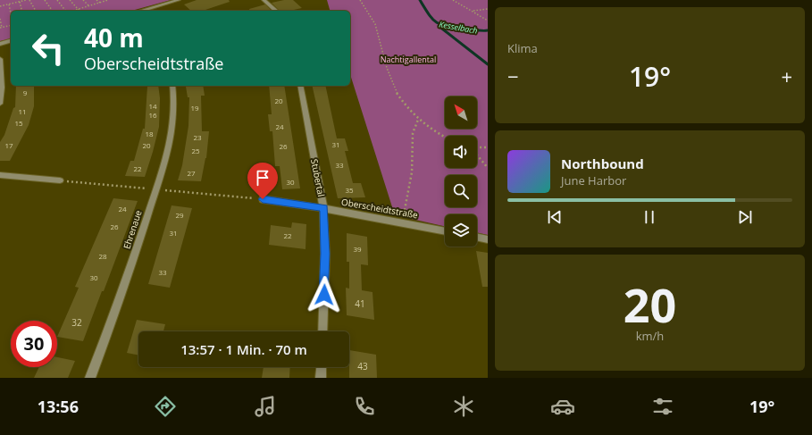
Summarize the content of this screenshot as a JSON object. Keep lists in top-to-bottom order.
{
  "streets": {
    "street": ["Stubertal", "Oberscheidtstraße", "Ehrenaue"]
  },
  "crossings": [
    ["Stubertal", "Oberscheidtstraße"]
  ],
  "water": ["Kesselbach"],
  "parks": ["Nachtigallental"],
  "house_numbers": [
    "9",
    "20",
    "14",
    "19",
    "11",
    "16",
    "15",
    "24",
    "18",
    "23",
    "31",
    "17",
    "20",
    "26",
    "25",
    "33",
    "22",
    "27",
    "30",
    "35",
    "24",
    "29",
    "26",
    "31",
    "22",
    "39",
    "28",
    "33",
    "30",
    "41",
    "32",
    "43"
  ],
  "north": "top left",
  "page": {
    "tile": [
      "Klima",
      ["20", "km/h"]
    ],
    "turn": ["40 m", "Oberscheidtstraße"],
    "heat": ["−", "19°", "+"],
    "song": ["Northbound", "June Harbor"],
    "limit": "30",
    "trip": "13:57 · 1 Min. · 70 m",
    "tabs": ["13:56", "19°"]
  }
}
